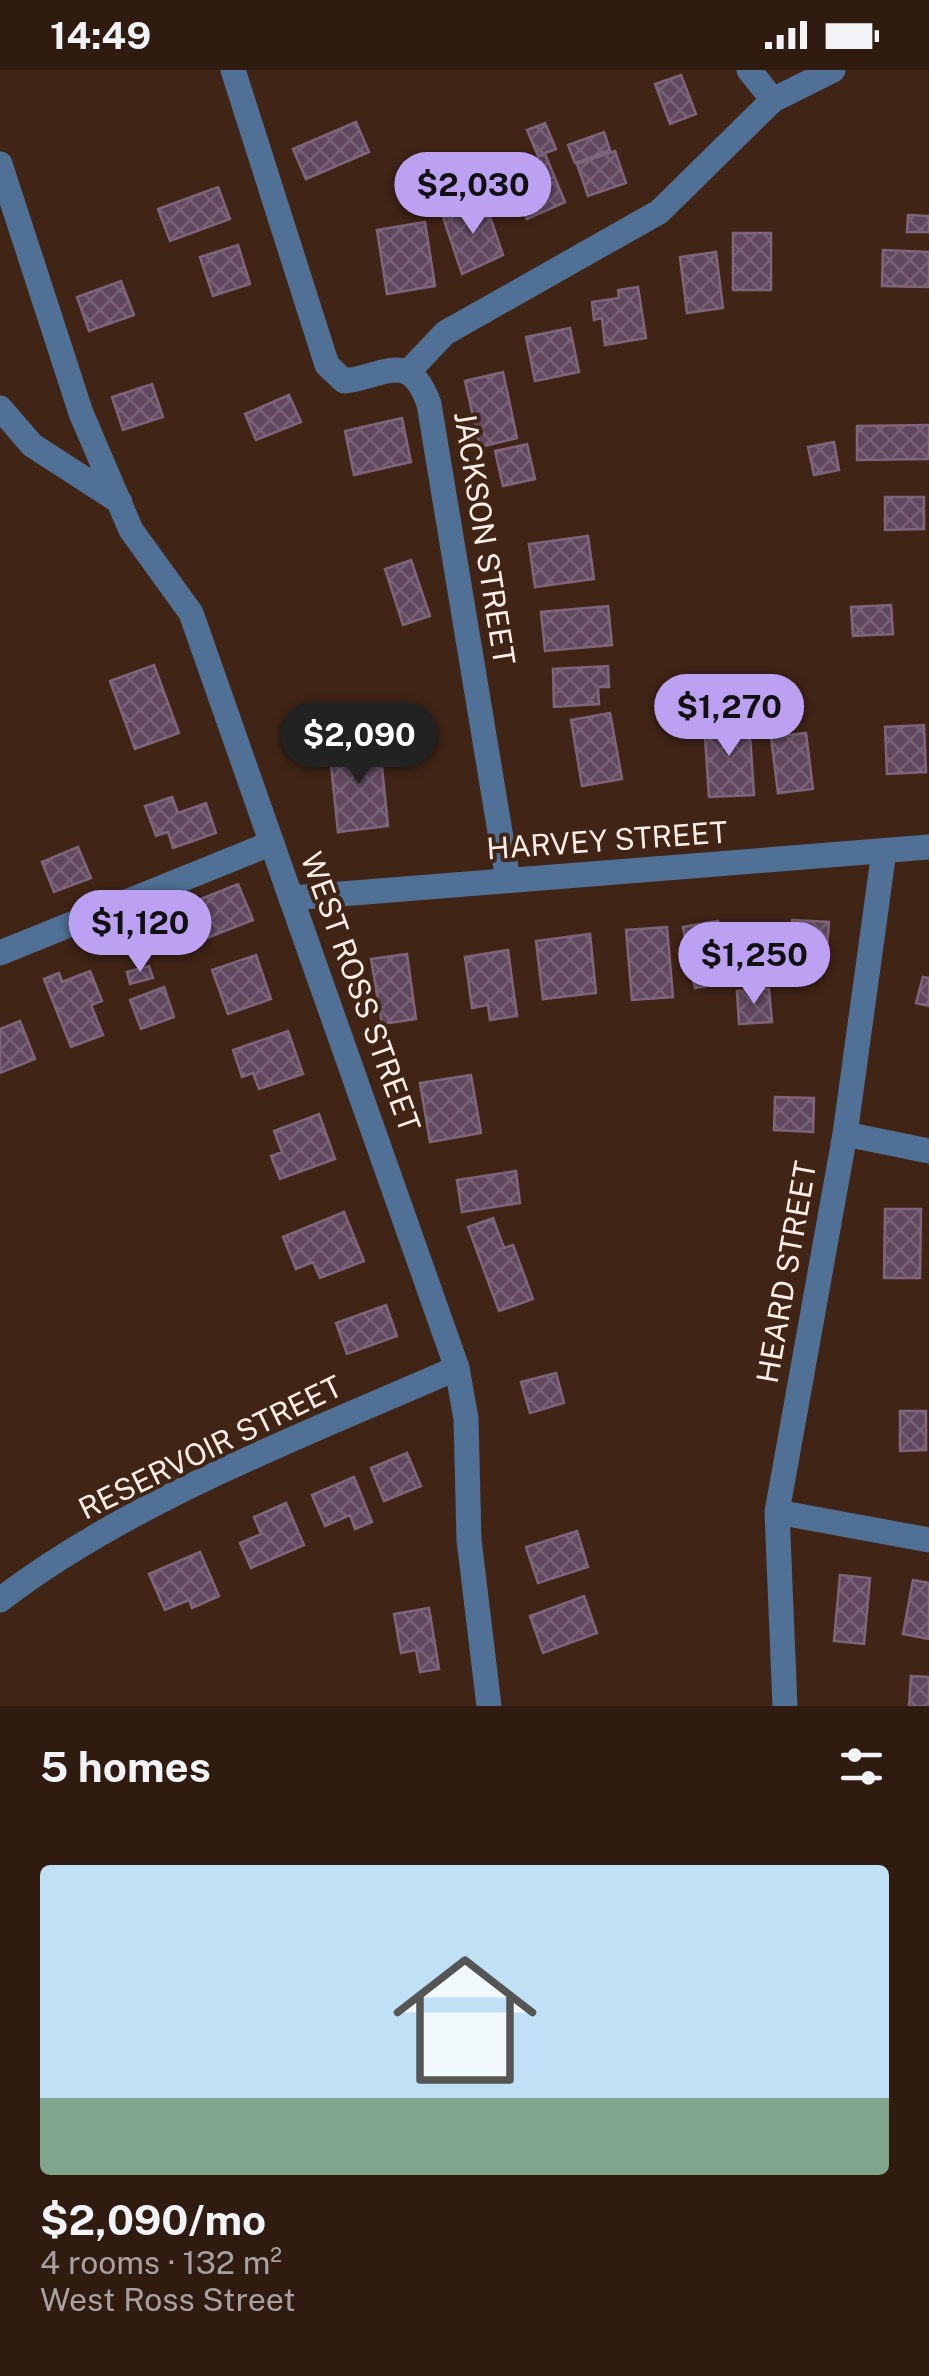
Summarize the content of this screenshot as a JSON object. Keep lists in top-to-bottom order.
{
  "streets": {
    "street": [
      "JACKSON STREET",
      "HARVEY STREET",
      "WEST ROSS STREET",
      "HEARD STREET",
      "RESERVOIR STREET"
    ]
  },
  "crossings": [
    ["JACKSON STREET", "HARVEY STREET"],
    ["HARVEY STREET", "WEST ROSS STREET"],
    ["HARVEY STREET", "HEARD STREET"],
    ["WEST ROSS STREET", "RESERVOIR STREET"]
  ],
  "page": {
    "status": "14:49",
    "price": [
      "$2,030",
      "$1,270",
      "$2,090",
      "$1,120",
      "$1,250"
    ],
    "heading": "5 homes",
    "list": [
      {
        "name": "$2,090/mo",
        "note": "4 rooms · 132 m² · West Ross Street"
      }
    ]
  }
}
